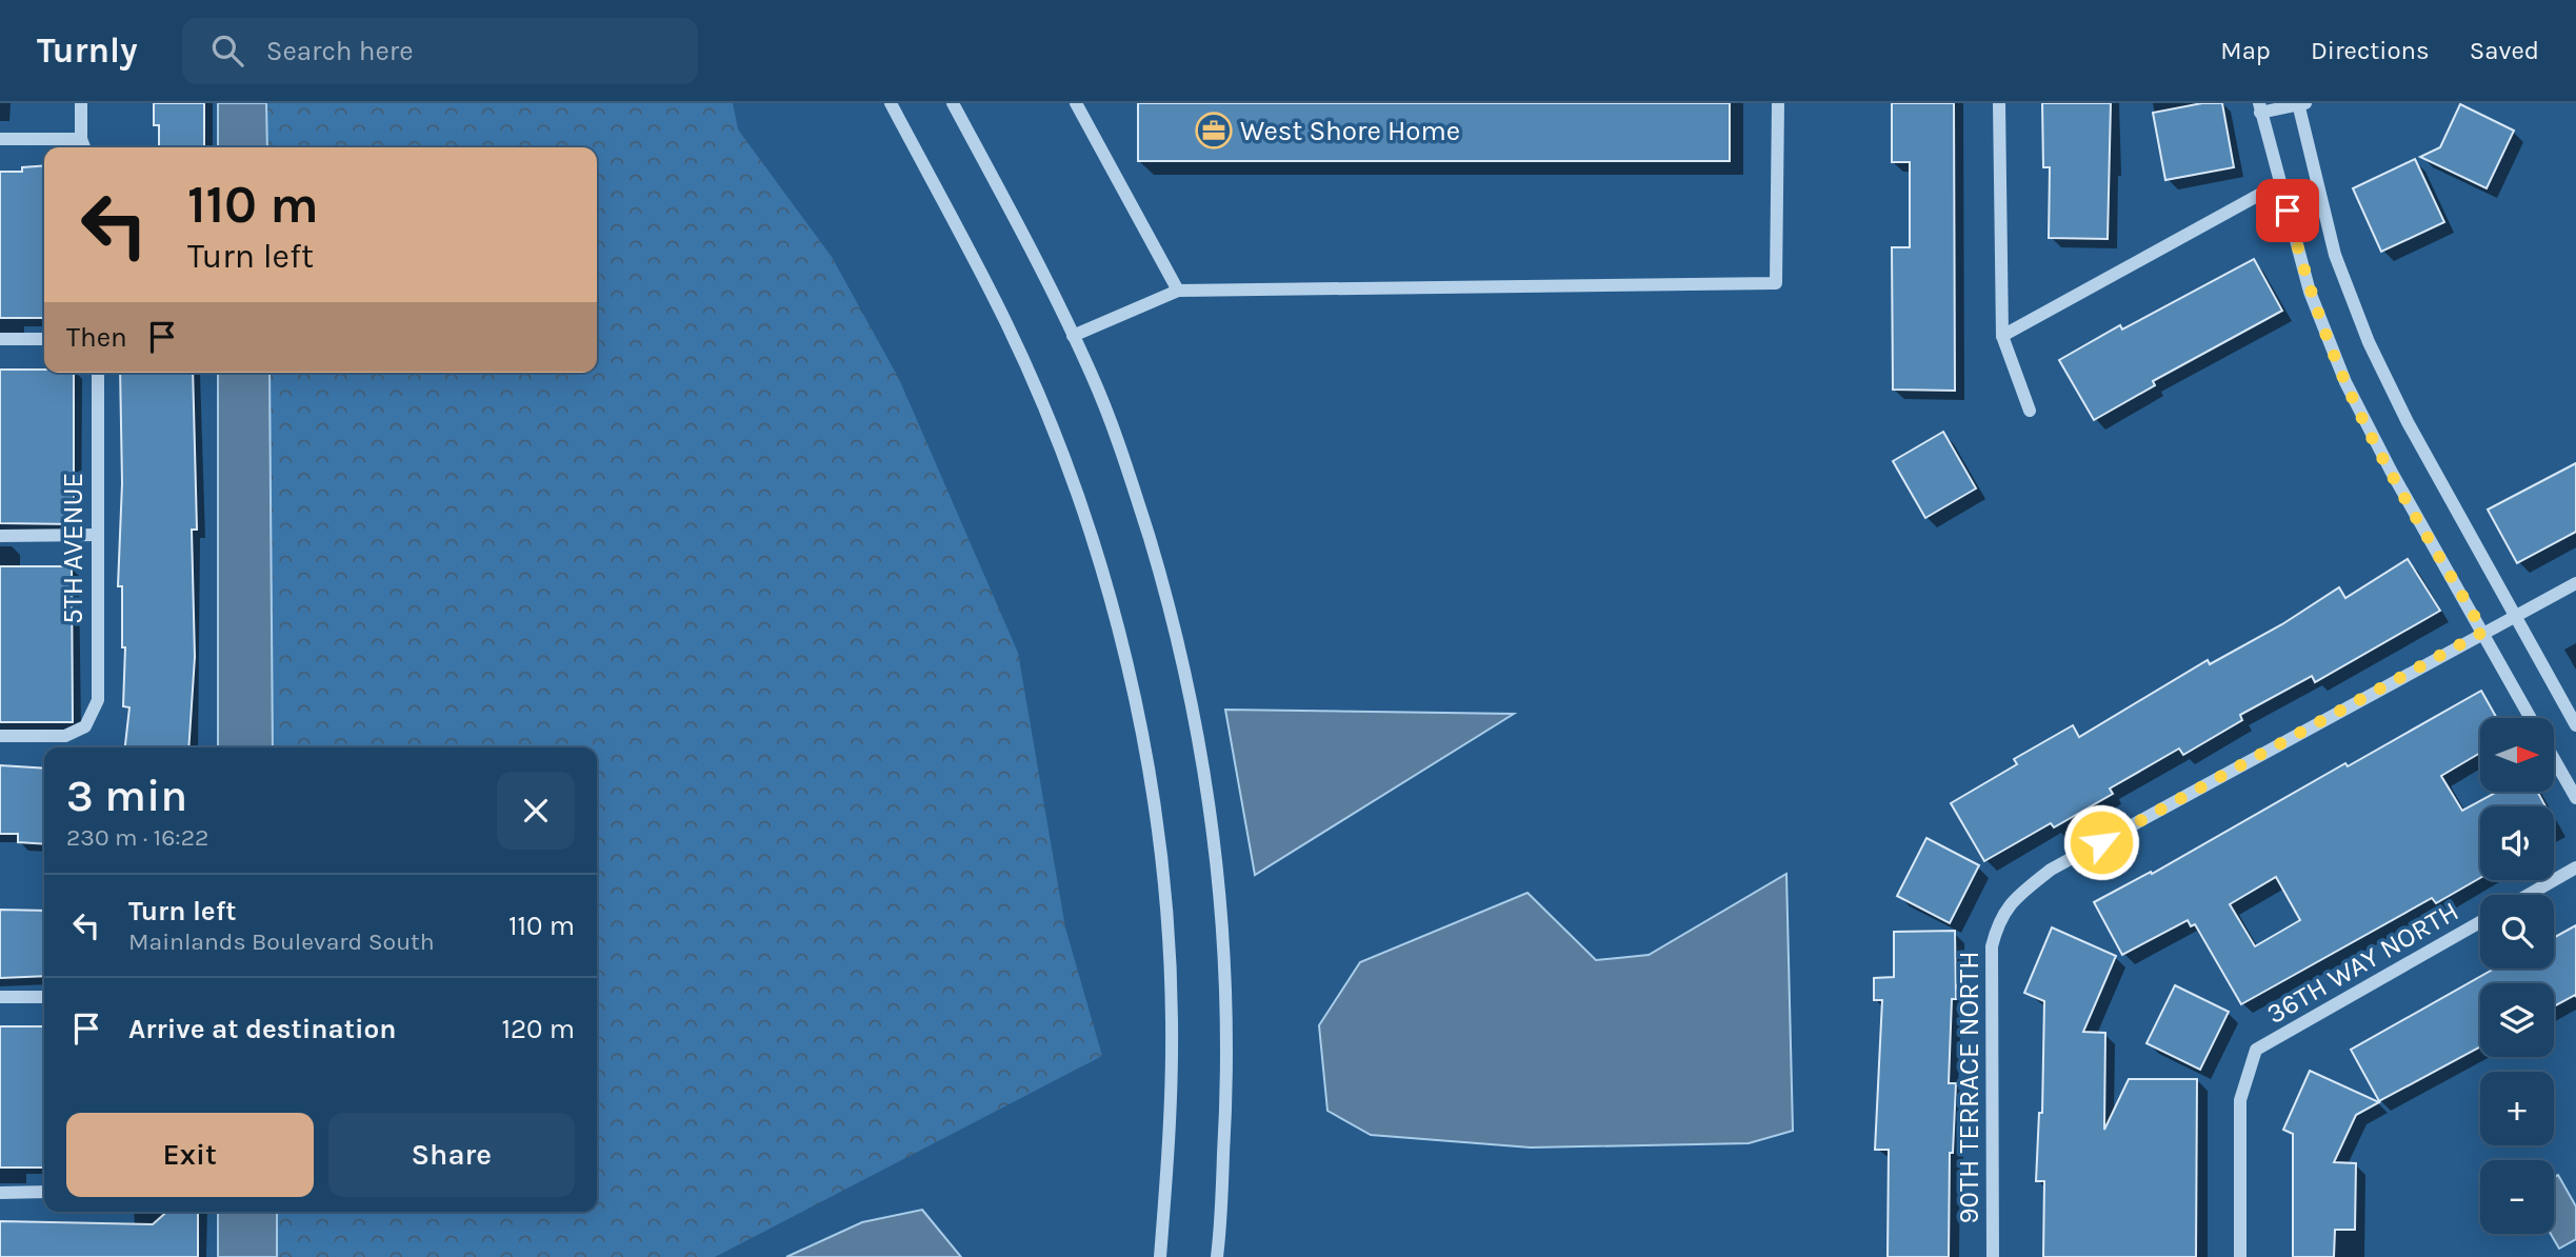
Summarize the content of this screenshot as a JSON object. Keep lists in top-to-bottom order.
{
  "streets": {
    "street": ["5TH AVENUE", "36TH WAY NORTH", "90TH TERRACE NORTH"]
  },
  "places": {
    "office": ["West Shore Home"]
  },
  "north": "right",
  "page": {
    "header": "Turnly",
    "search": "Search here",
    "nav": ["Map", "Directions", "Saved"],
    "turn": ["110 m", "Turn left"],
    "then": "Then",
    "map_buttons": ["+", "−"],
    "heading": ["3 min", "230 m · 16:22"],
    "list": [
      {
        "name": "Turn left",
        "note": "Mainlands Boulevard South",
        "value": "110 m"
      },
      {
        "name": "Arrive at destination",
        "value": "120 m"
      }
    ],
    "buttons": ["Exit", "Share"]
  }
}
